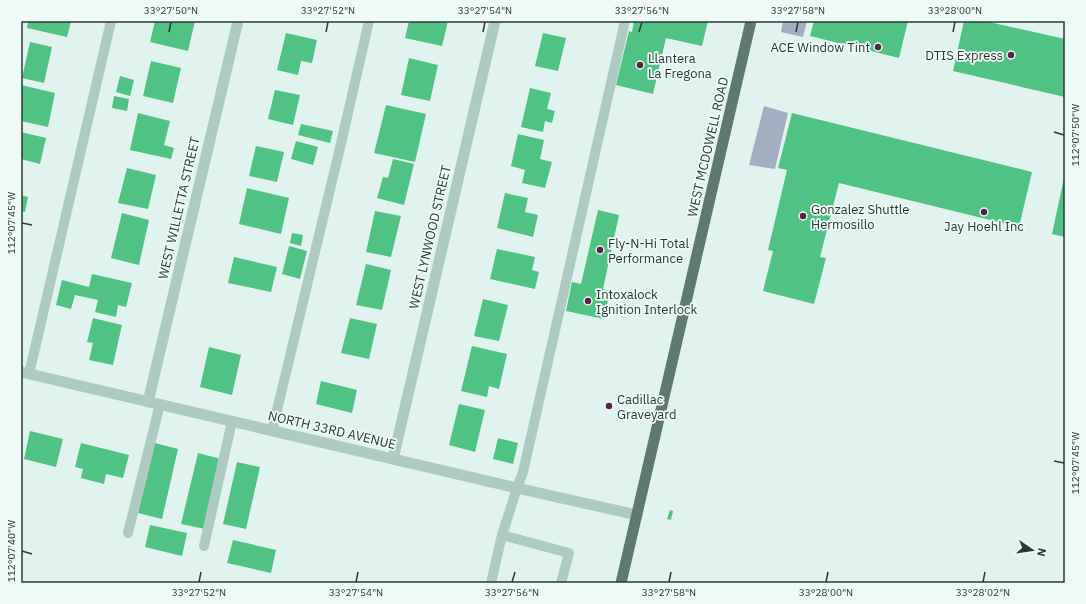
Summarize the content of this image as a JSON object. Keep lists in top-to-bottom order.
{
  "streets": {
    "main road": ["WEST MCDOWELL ROAD"],
    "street": ["WEST WILLETTA STREET", "WEST LYNWOOD STREET", "NORTH 33RD AVENUE"]
  },
  "crossings": [
    ["WEST MCDOWELL ROAD", "NORTH 33RD AVENUE"],
    ["WEST WILLETTA STREET", "NORTH 33RD AVENUE"],
    ["WEST LYNWOOD STREET", "NORTH 33RD AVENUE"]
  ],
  "places": [
    "ACE Window Tint",
    "DTIS Express",
    "Llantera La Fregona",
    "Jay Hoehl Inc",
    "Gonzalez Shuttle Hermosillo",
    "Fly-N-Hi Total Performance",
    "Intoxalock Ignition Interlock",
    "Cadillac Graveyard"
  ],
  "north": "right",
  "coordinates": [
    "33°27'50\"N",
    "33°27'52\"N",
    "33°27'54\"N",
    "33°27'56\"N",
    "33°27'58\"N",
    "33°28'00\"N",
    "112°07'50\"W",
    "112°07'45\"W",
    "112°07'40\"W",
    "33°28'02\"N"
  ]
}
